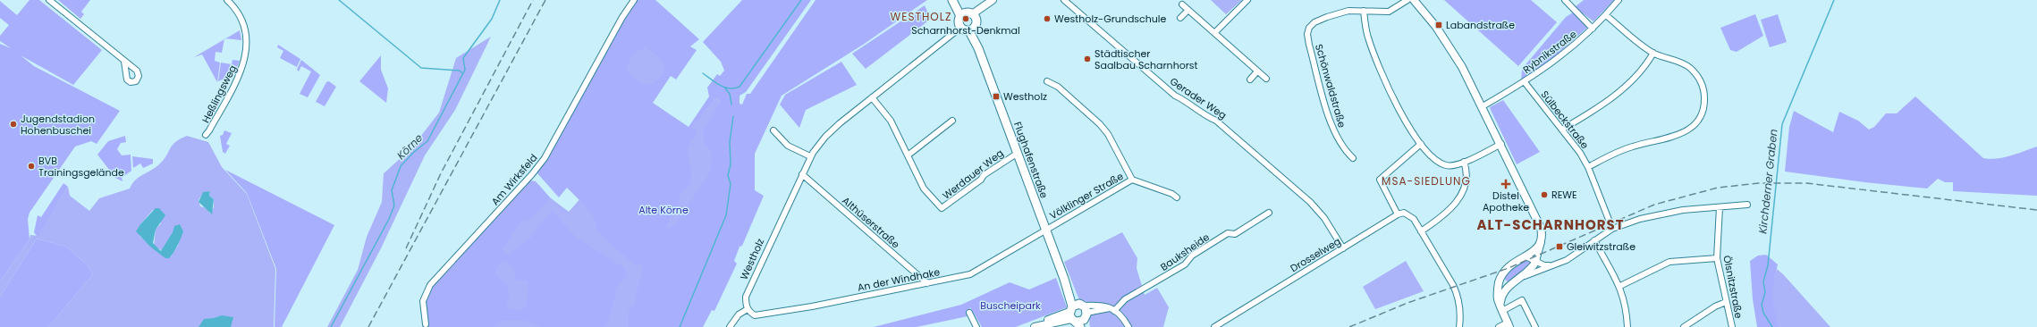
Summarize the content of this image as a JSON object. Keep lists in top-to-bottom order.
{
  "streets": {
    "main road": ["Flughafenstraße"],
    "street": [
      "Rybnikstraße",
      "Schönwaldstraße",
      "Heßlingsweg",
      "Gerader Weg",
      "Sülbeckstraße",
      "Werdauer Weg",
      "Am Wirksfeld",
      "Völklinger Straße",
      "Althüserstraße",
      "Bauksheide",
      "Drosselweg",
      "Westholz",
      "An der Windhake",
      "Ölsnitzstraße"
    ]
  },
  "crossings": [
    ["Rybnikstraße", "Sülbeckstraße"],
    ["Gerader Weg", "Drosselweg"],
    ["Flughafenstraße", "Werdauer Weg"],
    ["Flughafenstraße", "Völklinger Straße"],
    ["Flughafenstraße", "An der Windhake"],
    ["Völklinger Straße", "An der Windhake"],
    ["Althüserstraße", "Westholz"],
    ["Althüserstraße", "An der Windhake"],
    ["Westholz", "An der Windhake"]
  ],
  "districts": ["WESTHOLZ", "MSA-SIEDLUNG", "ALT-SCHARNHORST"],
  "water": ["Körne", "Kirchderner Graben"],
  "parks": ["Alte Körne", "Buscheipark"],
  "places": {
    "other": [
      "Scharnhorst-Denkmal",
      "Westholz-Grundschule",
      "Städtischer Saalbau Scharnhorst",
      "Jugendstadion Hohenbuschei",
      "BVB Trainingsgelände",
      "REWE"
    ],
    "transit": ["Labandstraße", "Westholz", "Gleiwitzstraße"],
    "health": ["Distel Apotheke"]
  }
}
